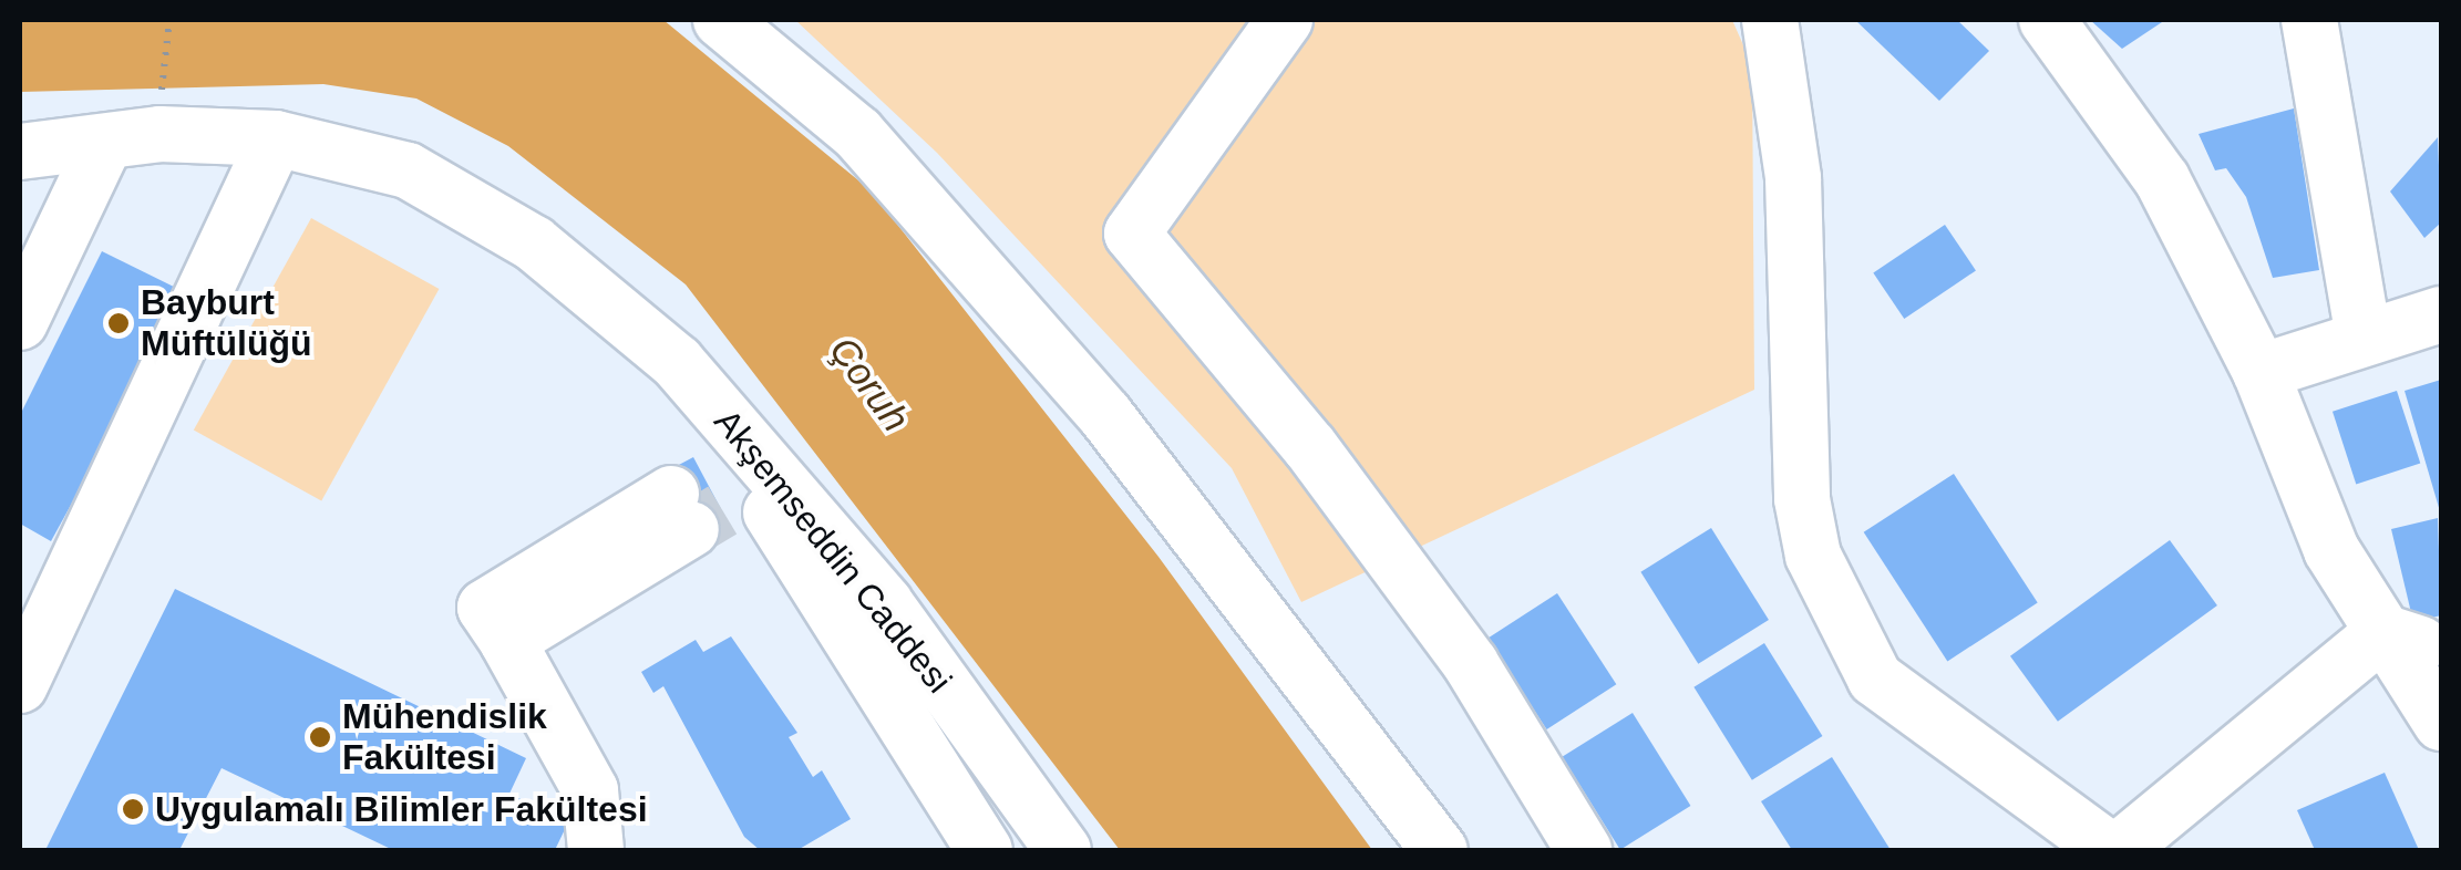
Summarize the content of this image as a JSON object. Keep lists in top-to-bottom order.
{
  "streets": {
    "street": ["Akşemseddin Caddesi"]
  },
  "water": ["Çoruh"],
  "places": ["Bayburt Müftülüğü", "Mühendislik Fakültesi", "Uygulamalı Bilimler Fakültesi"]
}
